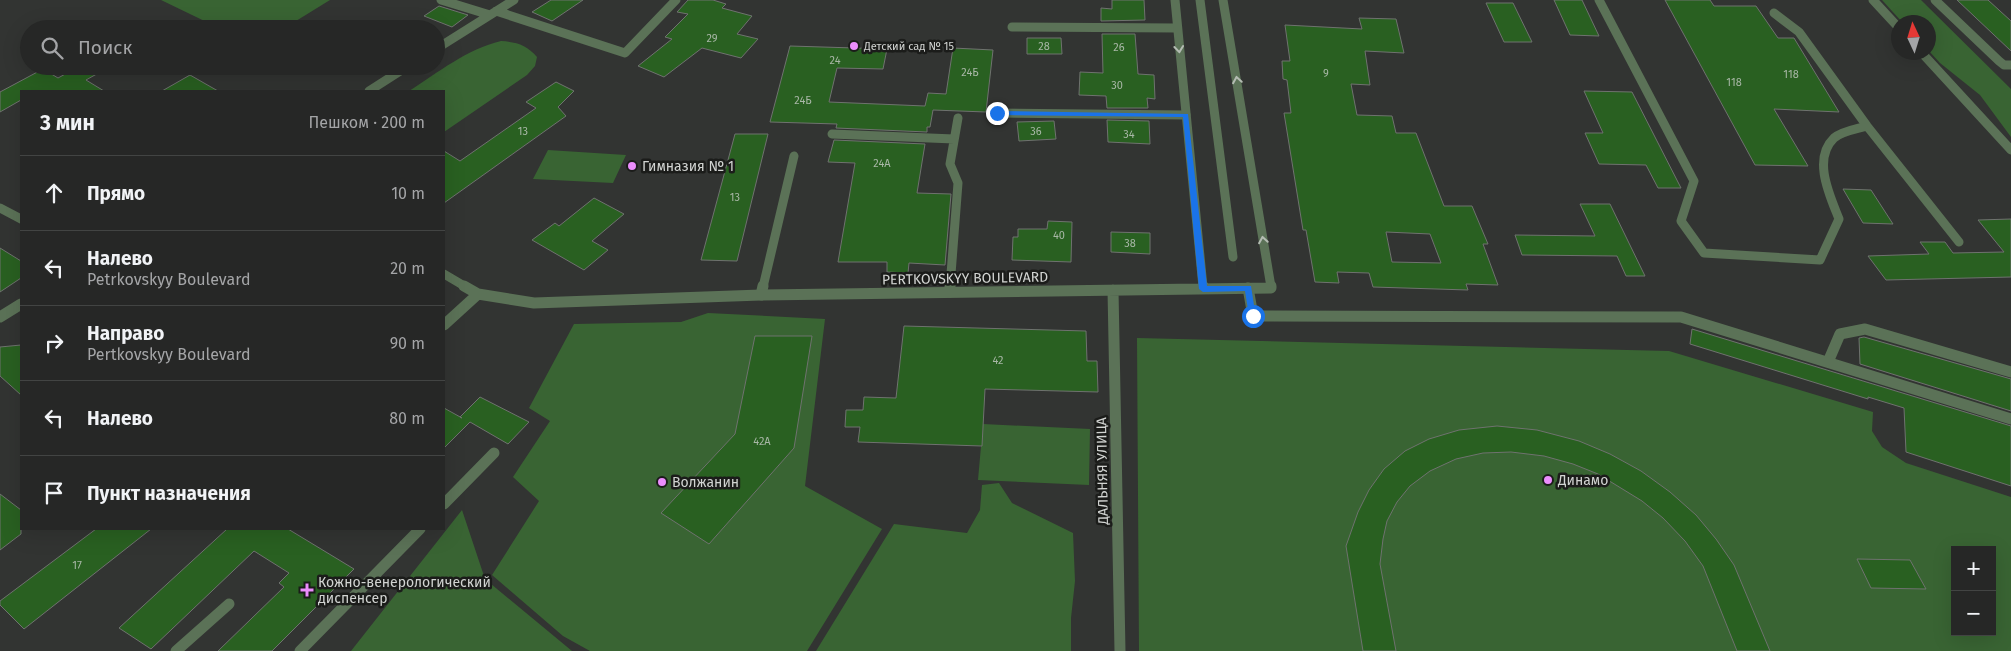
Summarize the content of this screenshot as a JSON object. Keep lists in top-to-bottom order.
{
  "streets": {
    "street": ["PERTKOVSKYY BOULEVARD", "ДАЛЬНЯЯ УЛИЦА"]
  },
  "crossings": [
    ["PERTKOVSKYY BOULEVARD", "ДАЛЬНЯЯ УЛИЦА"]
  ],
  "places": {
    "other": [
      "Детский сад № 15",
      "Гимназия № 1",
      "Динамо",
      "Волжанин"
    ],
    "health": ["Кожно-венерологический диспенсер"]
  },
  "house_numbers": [
    "29",
    "28",
    "26",
    "24",
    "24Б",
    "9",
    "118",
    "118",
    "30",
    "24Б",
    "13",
    "36",
    "34",
    "24А",
    "13",
    "40",
    "38",
    "42",
    "42А",
    "17"
  ],
  "north": "top",
  "page": {
    "search": "Поиск",
    "heading": ["3 мин", "Пешком · 200 m"],
    "list": [
      ["Прямо", "10 m"],
      ["Налево", "Petrkovskyy Boulevard", "20 m"],
      ["Направо", "Pertkovskyy Boulevard", "90 m"],
      ["Налево", "80 m"],
      "Пункт назначения"
    ],
    "map_buttons": ["+", "−"]
  }
}
